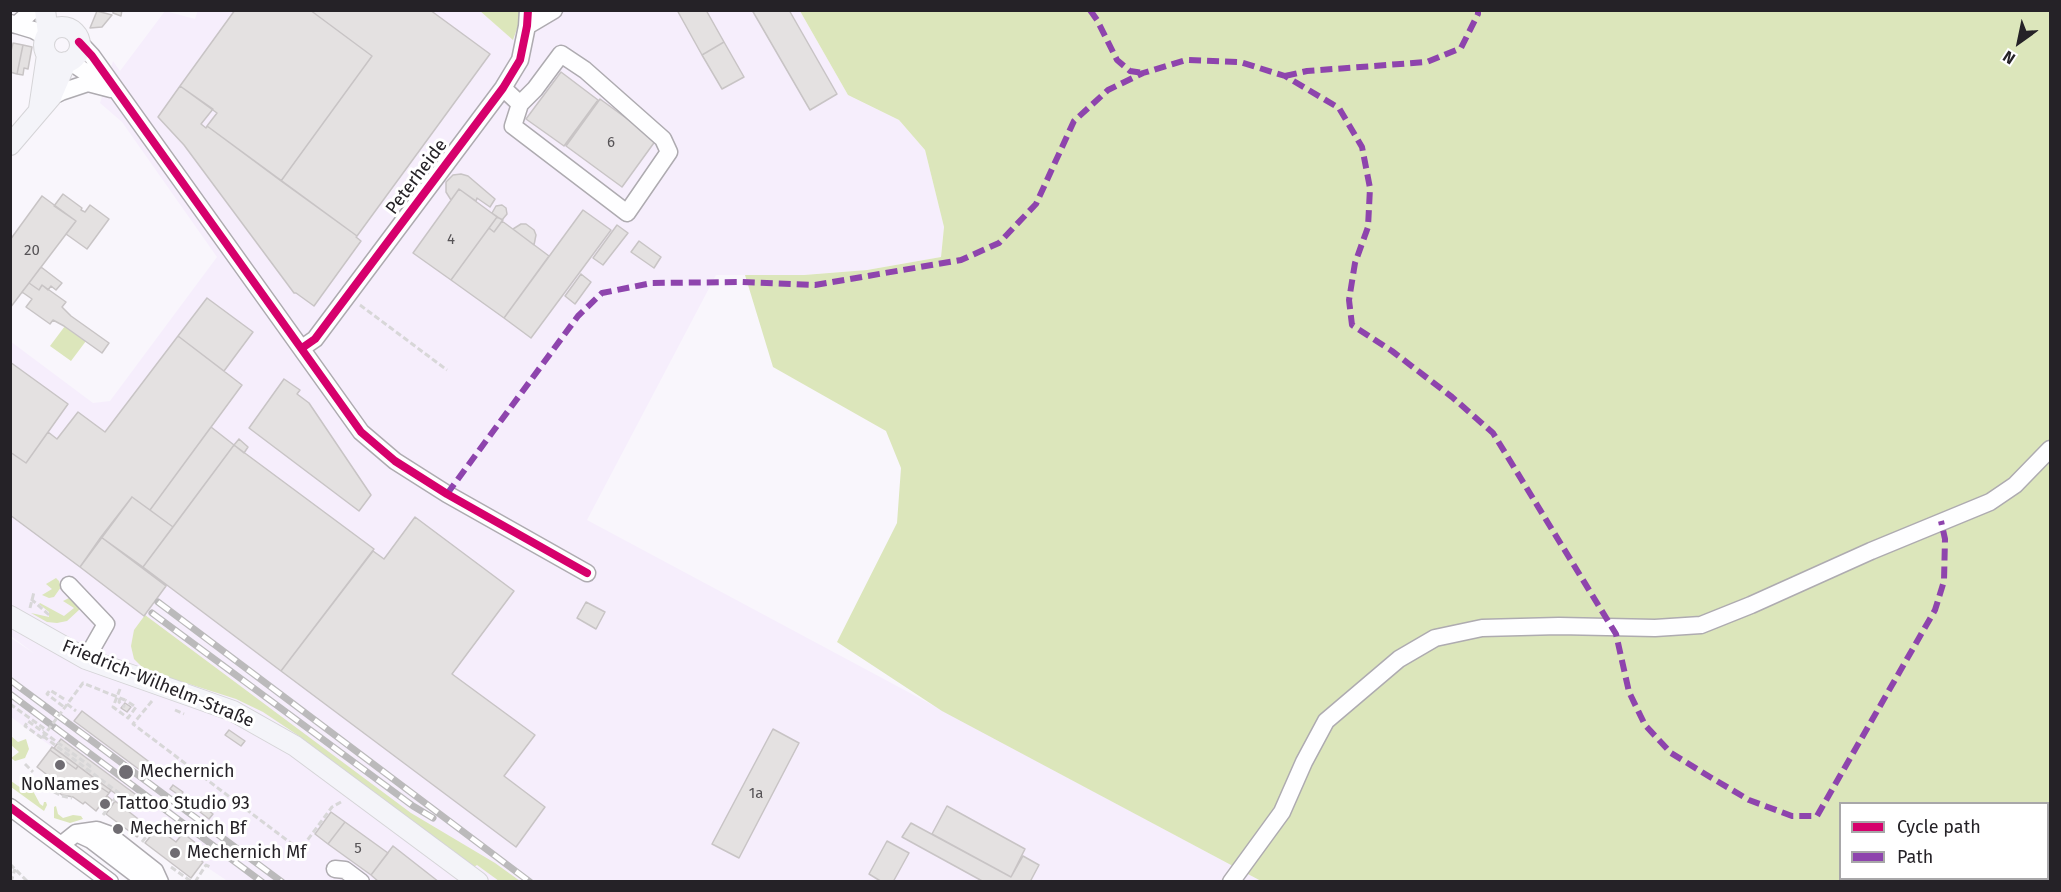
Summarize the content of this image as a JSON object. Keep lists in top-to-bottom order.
{
  "streets": {
    "main road": ["Friedrich-Wilhelm-Straße"],
    "street": ["Peterheide"]
  },
  "places": [
    "NoNames",
    "Mechernich",
    "Tattoo Studio 93",
    "Mechernich Bf",
    "Mechernich Mf"
  ],
  "house_numbers": [
    "6",
    "4",
    "20",
    "1a",
    "5"
  ],
  "legend": ["Cycle path", "Path"],
  "north": "bottom left"
}
